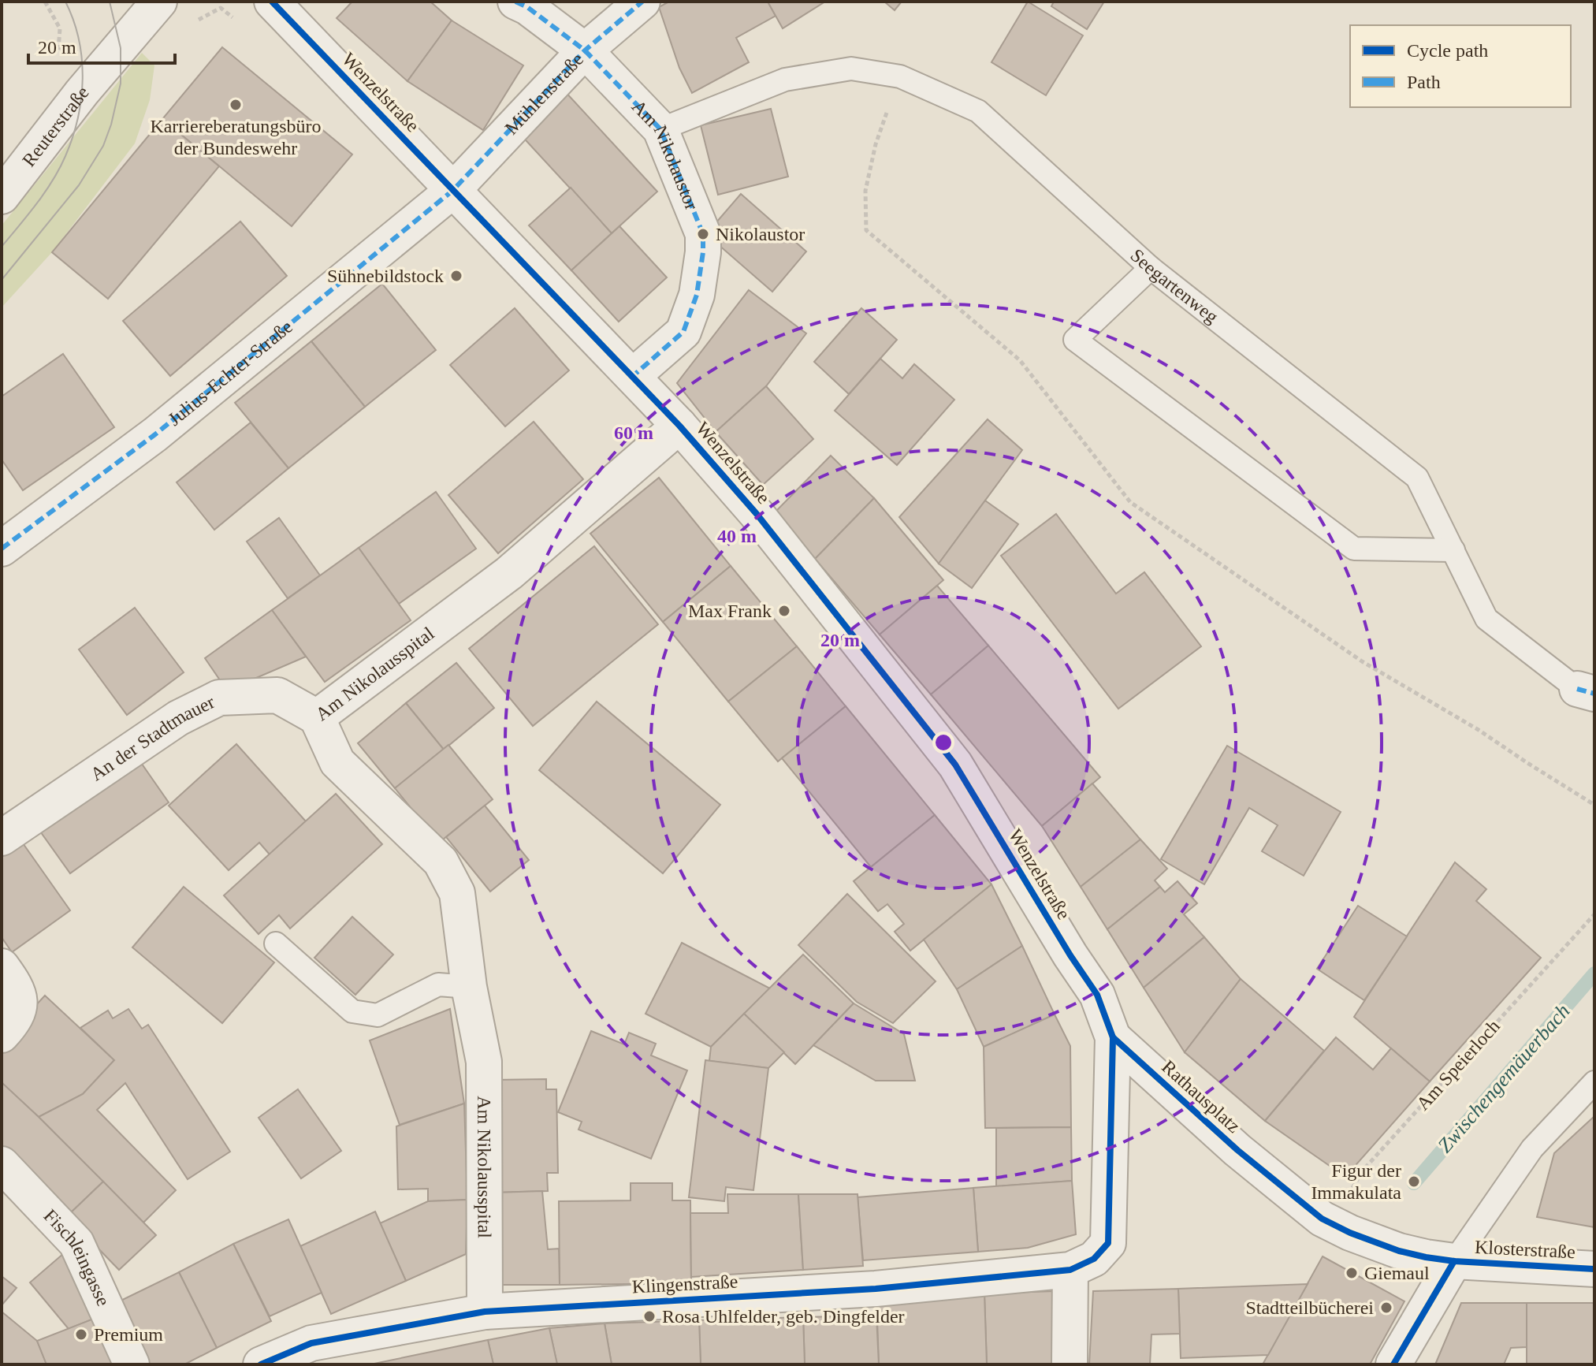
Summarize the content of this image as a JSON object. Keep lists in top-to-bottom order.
{
  "streets": {
    "street": [
      "Wenzelstraße",
      "Mühlenstraße",
      "Reuterstraße",
      "Am Nikolaustor",
      "Julius-Echter-Straße",
      "Am Nikolausspital",
      "An der Stadtmauer",
      "Rathausplatz",
      "Klosterstraße",
      "Fischleingasse",
      "Klingenstraße"
    ],
    "lane": ["Seegartenweg"],
    "path": ["Am Speierloch"]
  },
  "crossings": [
    ["Wenzelstraße", "Mühlenstraße"],
    ["Wenzelstraße", "Am Nikolaustor"],
    ["Wenzelstraße", "Julius-Echter-Straße"],
    ["Wenzelstraße", "Am Nikolausspital"],
    ["Wenzelstraße", "Rathausplatz"],
    ["Wenzelstraße", "Klingenstraße"],
    ["Mühlenstraße", "Am Nikolaustor"],
    ["Mühlenstraße", "Julius-Echter-Straße"],
    ["Am Nikolaustor", "Seegartenweg"],
    ["Am Nikolausspital", "An der Stadtmauer"],
    ["Am Nikolausspital", "Klingenstraße"],
    ["Am Speierloch", "Rathausplatz"],
    ["Rathausplatz", "Klosterstraße"],
    ["Rathausplatz", "Klingenstraße"]
  ],
  "water": ["Zwischengemäuerbach"],
  "places": [
    "Karriereberatungsbüro der Bundeswehr",
    "Nikolaustor",
    "Sühnebildstock",
    "Max Frank",
    "Figur der Immakulata",
    "Giemaul",
    "Stadtteilbücherei",
    "Rosa Uhlfelder, geb. Dingfelder",
    "Premium"
  ],
  "legend": ["Cycle path", "Path"],
  "scale_bar": "20 m",
  "rings": ["60 m", "40 m", "20 m"]
}
